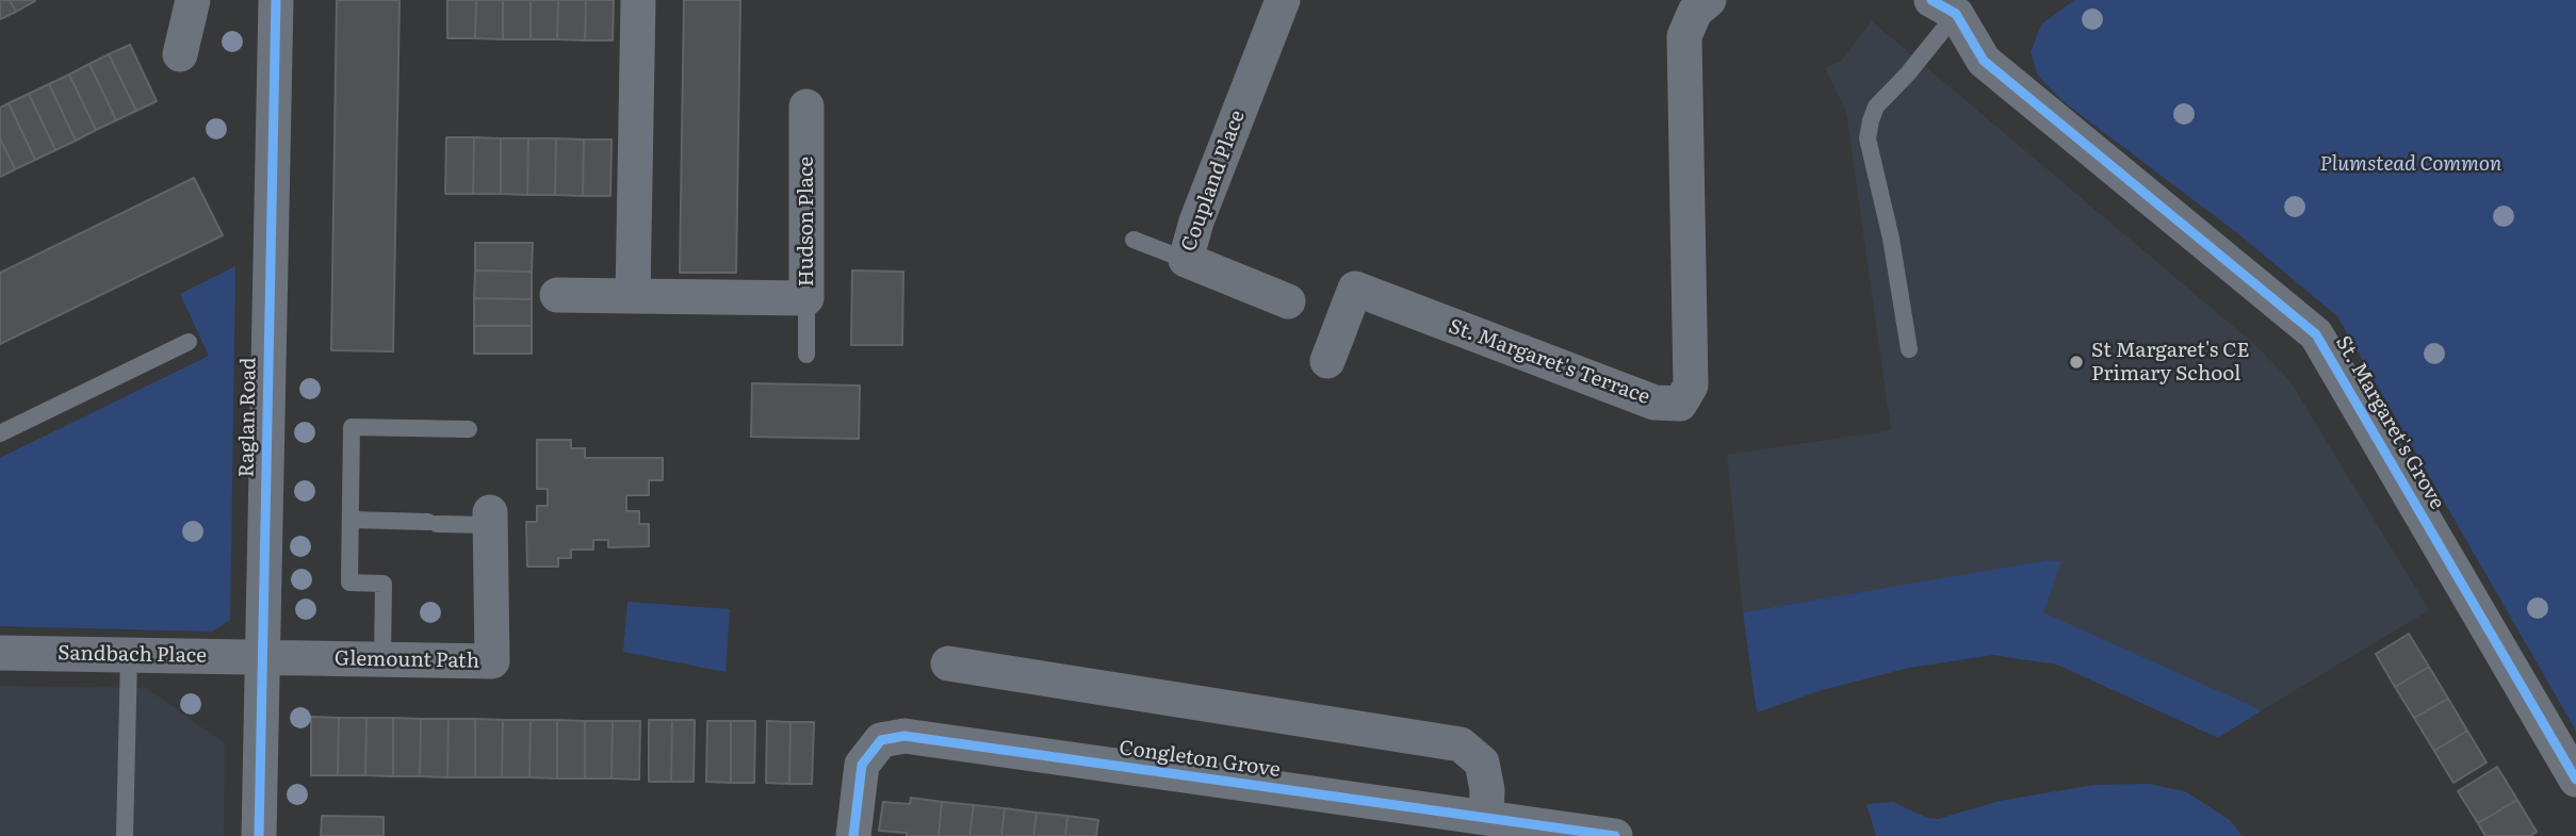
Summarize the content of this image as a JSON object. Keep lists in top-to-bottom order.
{
  "streets": {
    "street": [
      "Coupland Place",
      "Hudson Place",
      "St. Margaret's Terrace",
      "Raglan Road",
      "St. Margaret's Grove",
      "Sandbach Place",
      "Glemount Path",
      "Congleton Grove"
    ]
  },
  "crossings": [
    ["Raglan Road", "Sandbach Place"],
    ["Raglan Road", "Glemount Path"],
    ["Sandbach Place", "Glemount Path"]
  ],
  "parks": ["Plumstead Common"],
  "places": ["St Margaret's CE Primary School"]
}
